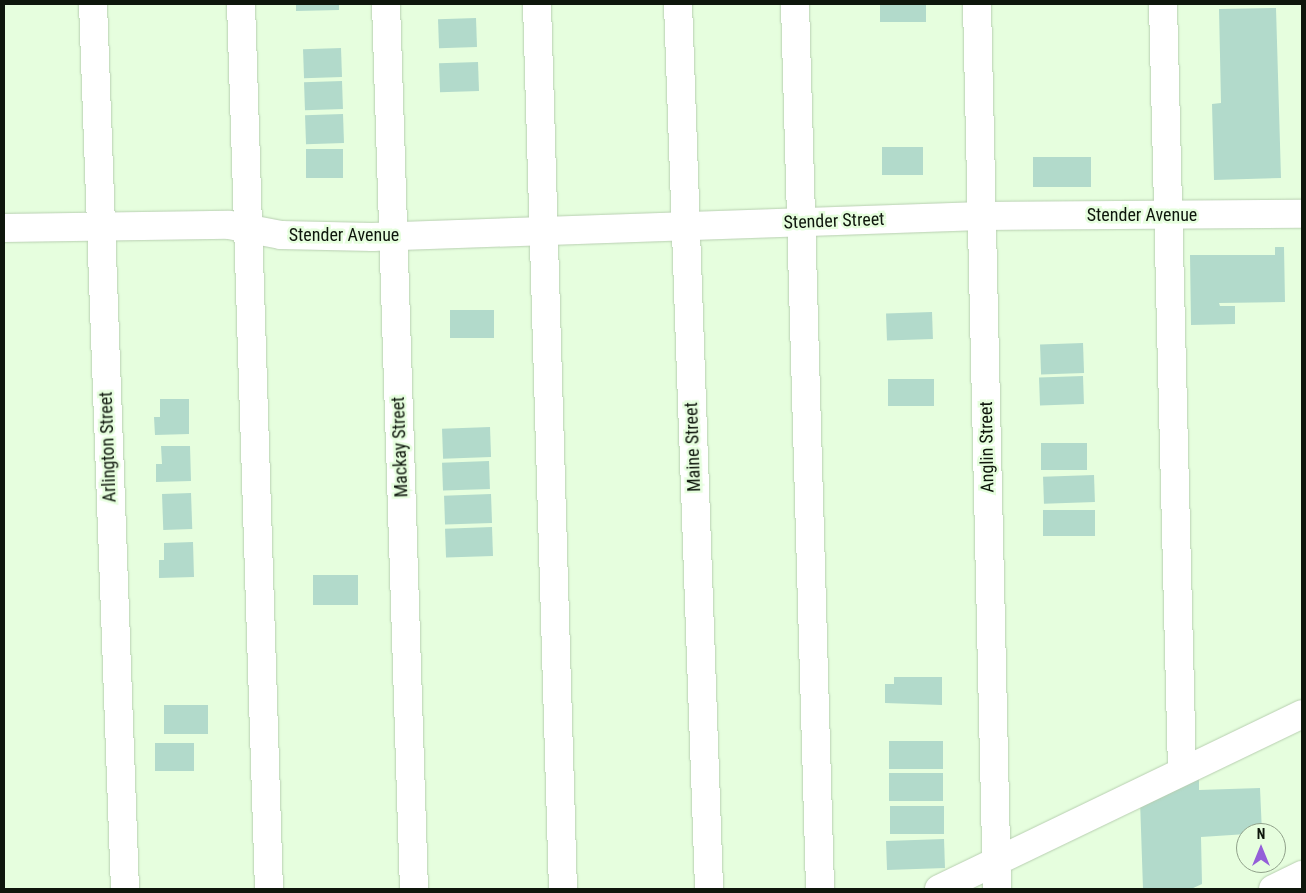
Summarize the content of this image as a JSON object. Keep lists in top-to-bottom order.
{
  "streets": {
    "street": [
      "Stender Avenue",
      "Stender Street",
      "Arlington Street",
      "Mackay Street",
      "Maine Street",
      "Anglin Street"
    ]
  },
  "crossings": [
    ["Stender Avenue", "Stender Street"],
    ["Stender Avenue", "Arlington Street"],
    ["Stender Avenue", "Mackay Street"],
    ["Stender Avenue", "Maine Street"],
    ["Stender Avenue", "Anglin Street"],
    ["Stender Street", "Maine Street"],
    ["Stender Street", "Anglin Street"]
  ],
  "north": "top"
}
